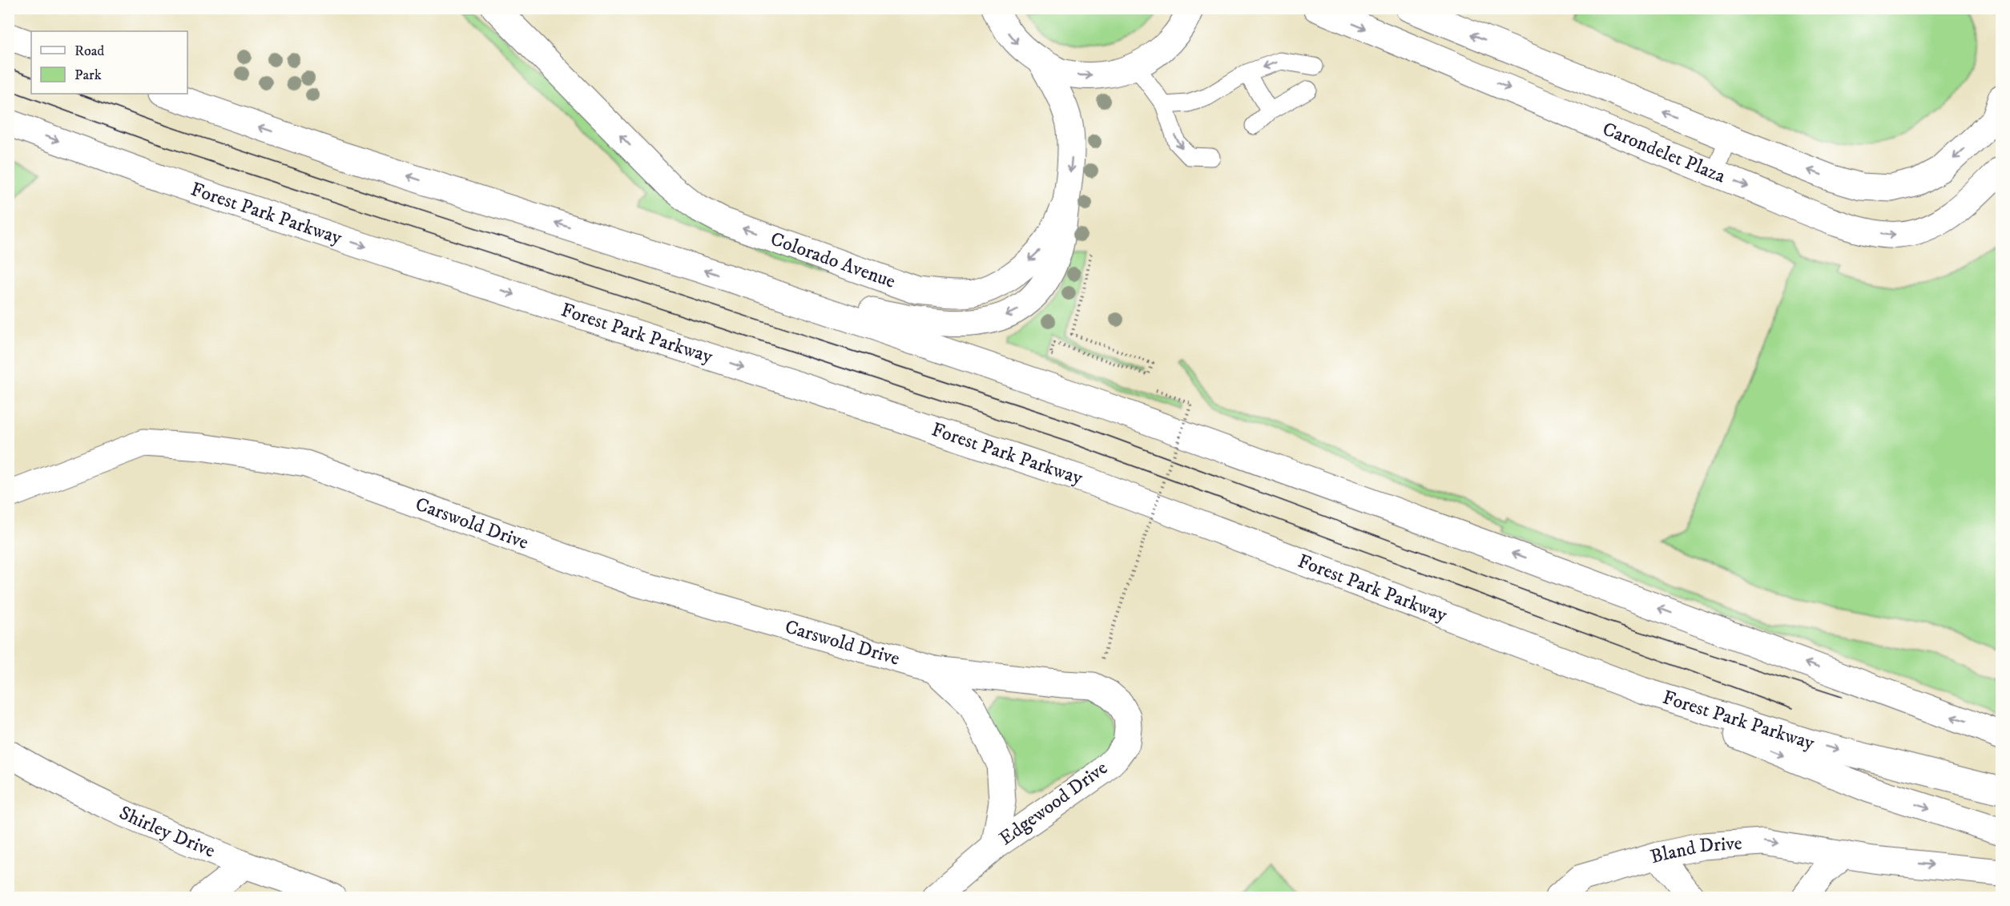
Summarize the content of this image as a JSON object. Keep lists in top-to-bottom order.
{
  "streets": {
    "main road": [
      "Carondelet Plaza",
      "Forest Park Parkway",
      "Colorado Avenue",
      "Carswold Drive",
      "Edgewood Drive",
      "Shirley Drive",
      "Bland Drive"
    ]
  },
  "crossings": [
    ["Carswold Drive", "Edgewood Drive"]
  ],
  "legend": ["Road", "Park"]
}
